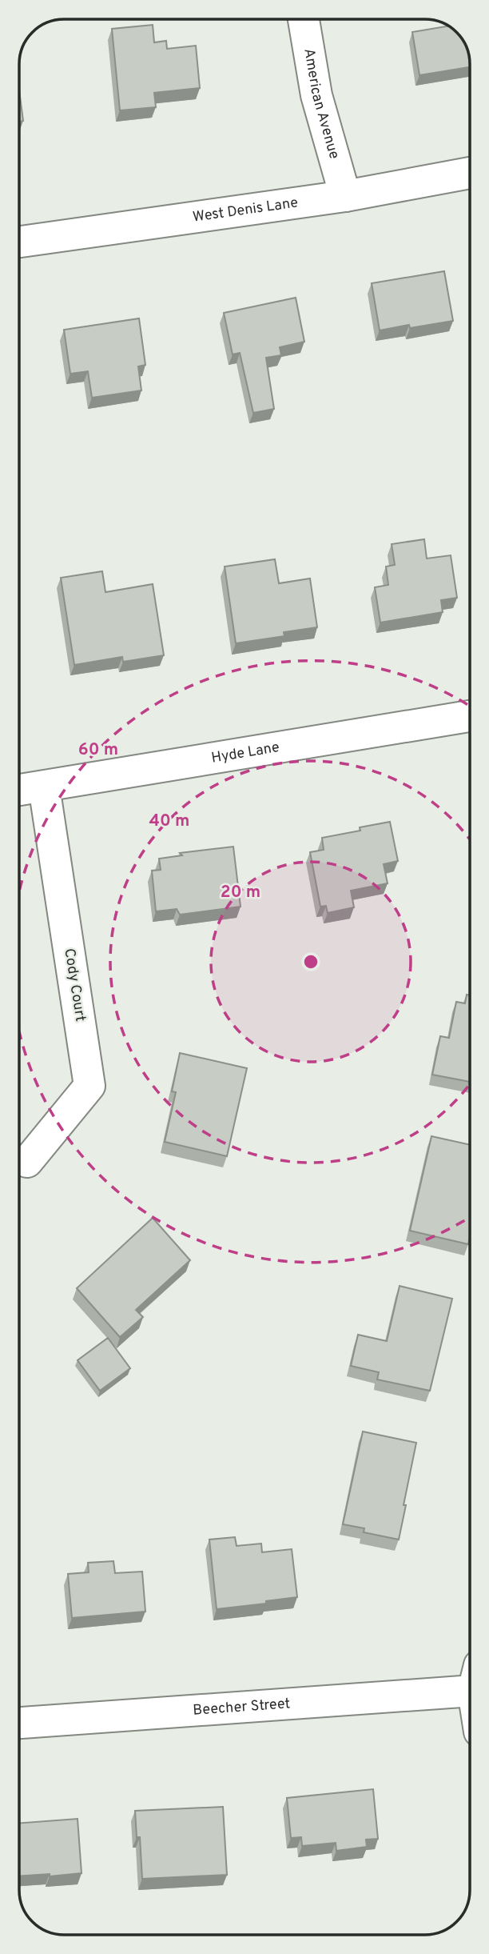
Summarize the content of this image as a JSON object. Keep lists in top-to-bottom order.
{
  "streets": {
    "street": [
      "American Avenue",
      "West Denis Lane",
      "Hyde Lane",
      "Cody Court",
      "Beecher Street"
    ]
  },
  "crossings": [
    ["American Avenue", "West Denis Lane"],
    ["Hyde Lane", "Cody Court"]
  ],
  "rings": ["60 m", "40 m", "20 m"]
}
